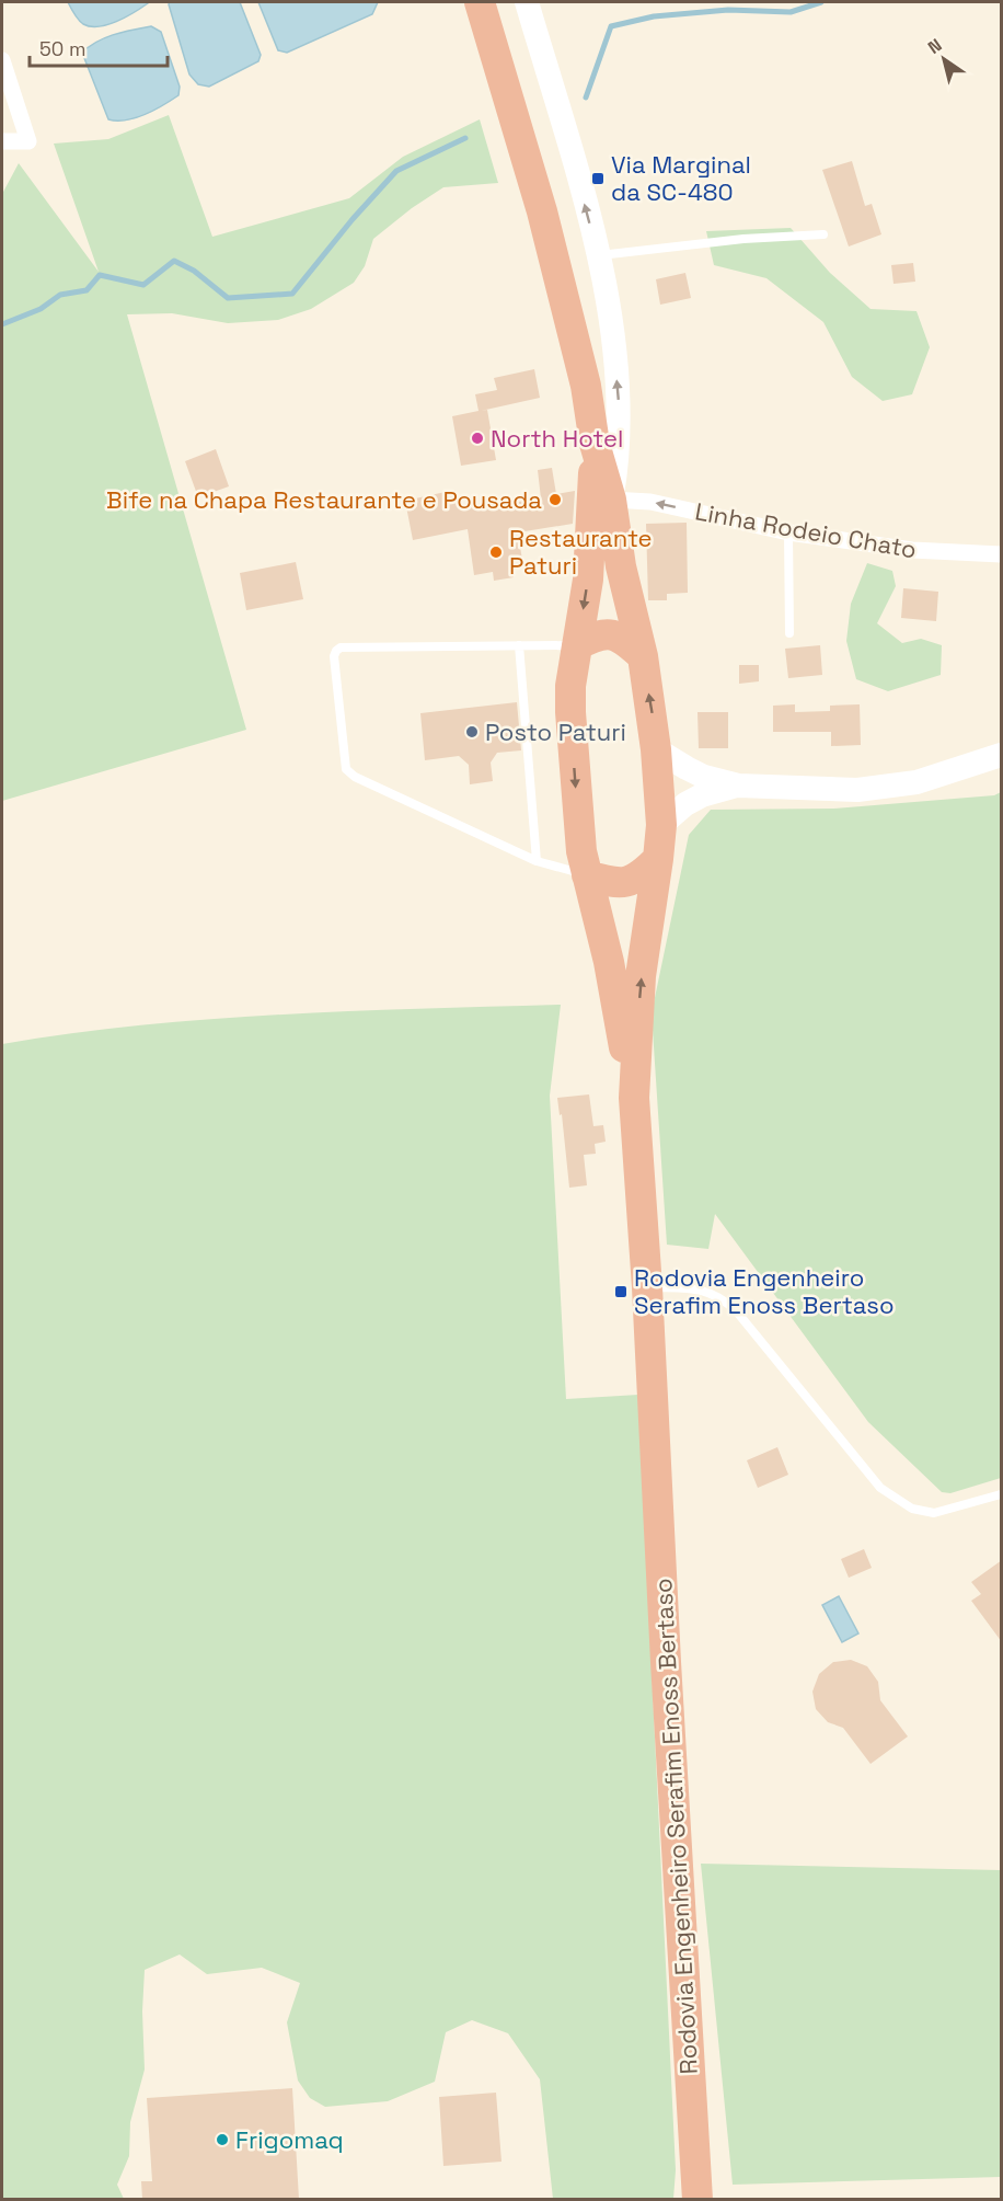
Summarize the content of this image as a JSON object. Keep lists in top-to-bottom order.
{
  "streets": {
    "highway": ["Rodovia Engenheiro Serafim Enoss Bertaso"],
    "street": ["Linha Rodeio Chato"]
  },
  "crossings": [
    ["Linha Rodeio Chato", "Rodovia Engenheiro Serafim Enoss Bertaso"]
  ],
  "one_way": ["Linha Rodeio Chato"],
  "places": {
    "transit": ["Via Marginal da SC-480", "Rodovia Engenheiro Serafim Enoss Bertaso"],
    "other": [
      "North Hotel",
      "Bife na Chapa Restaurante e Pousada",
      "Restaurante Paturi",
      "Posto Paturi",
      "Frigomaq"
    ]
  },
  "scale_bar": "50 m",
  "north": "top left"
}
